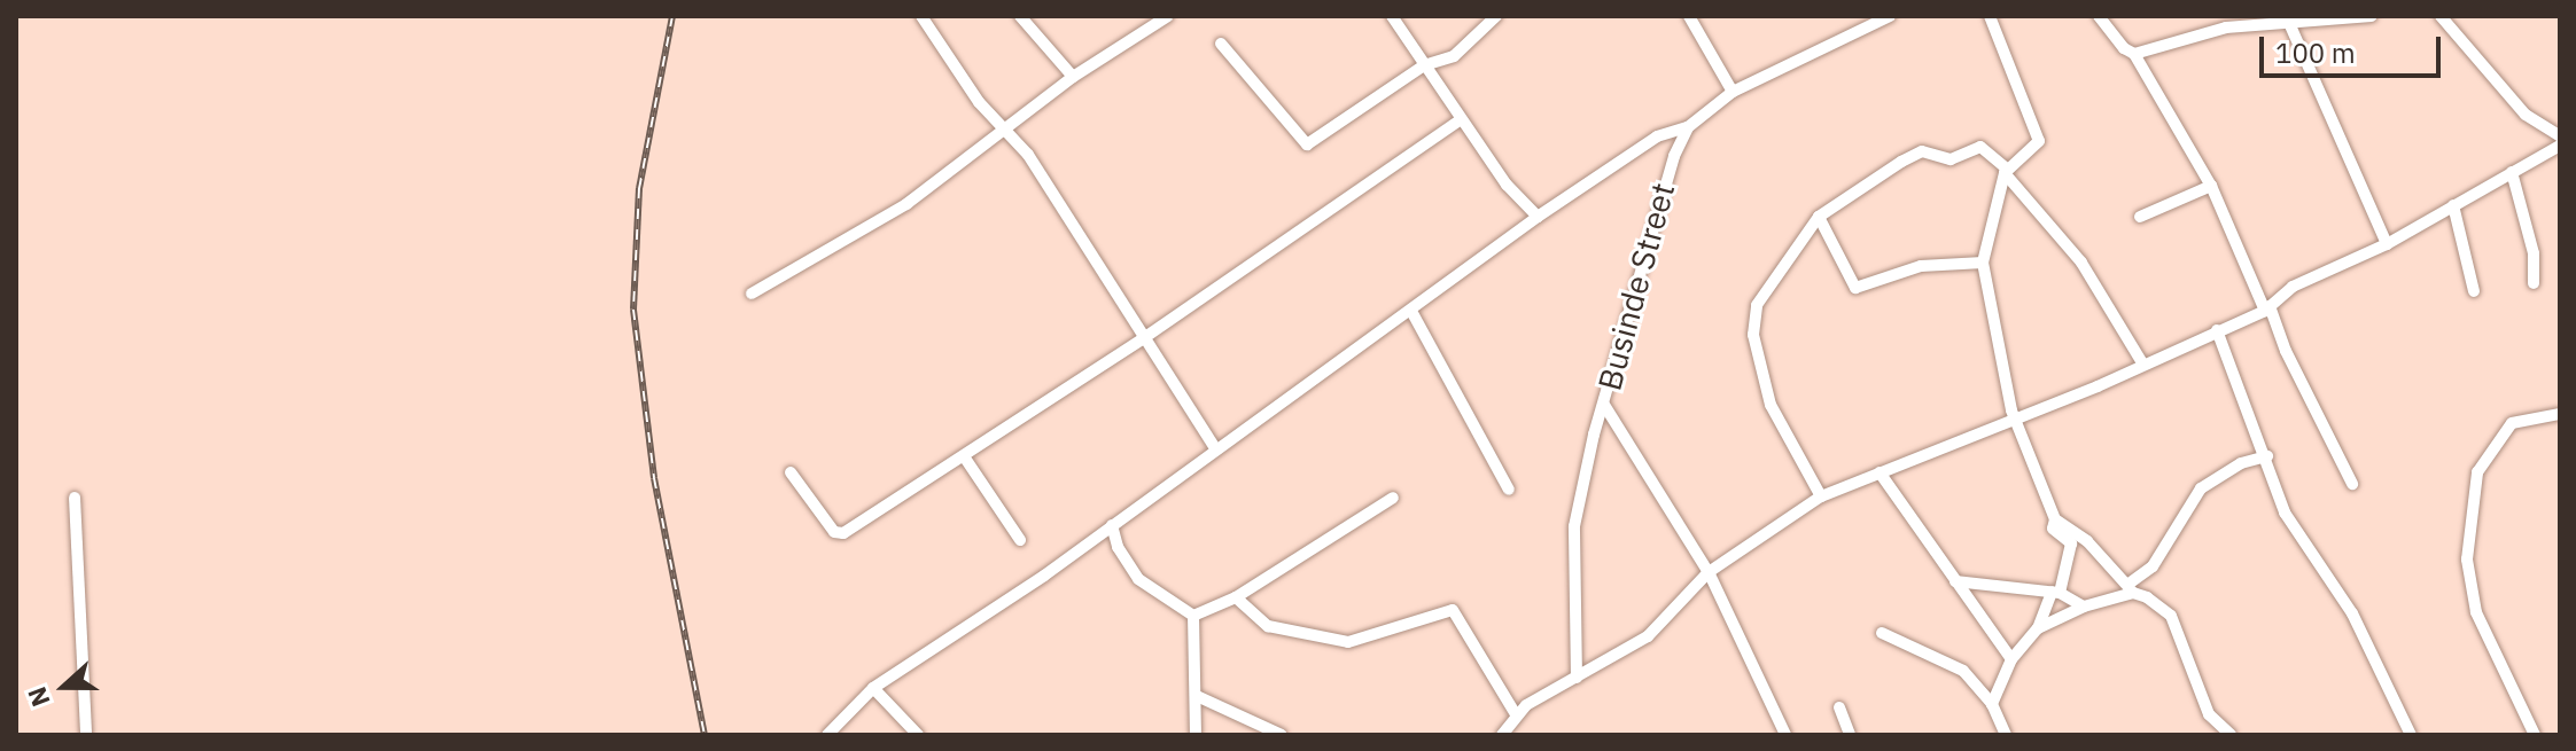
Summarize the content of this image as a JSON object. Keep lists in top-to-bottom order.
{
  "streets": {
    "street": ["Businde Street"]
  },
  "scale_bar": "100 m",
  "north": "left"
}
